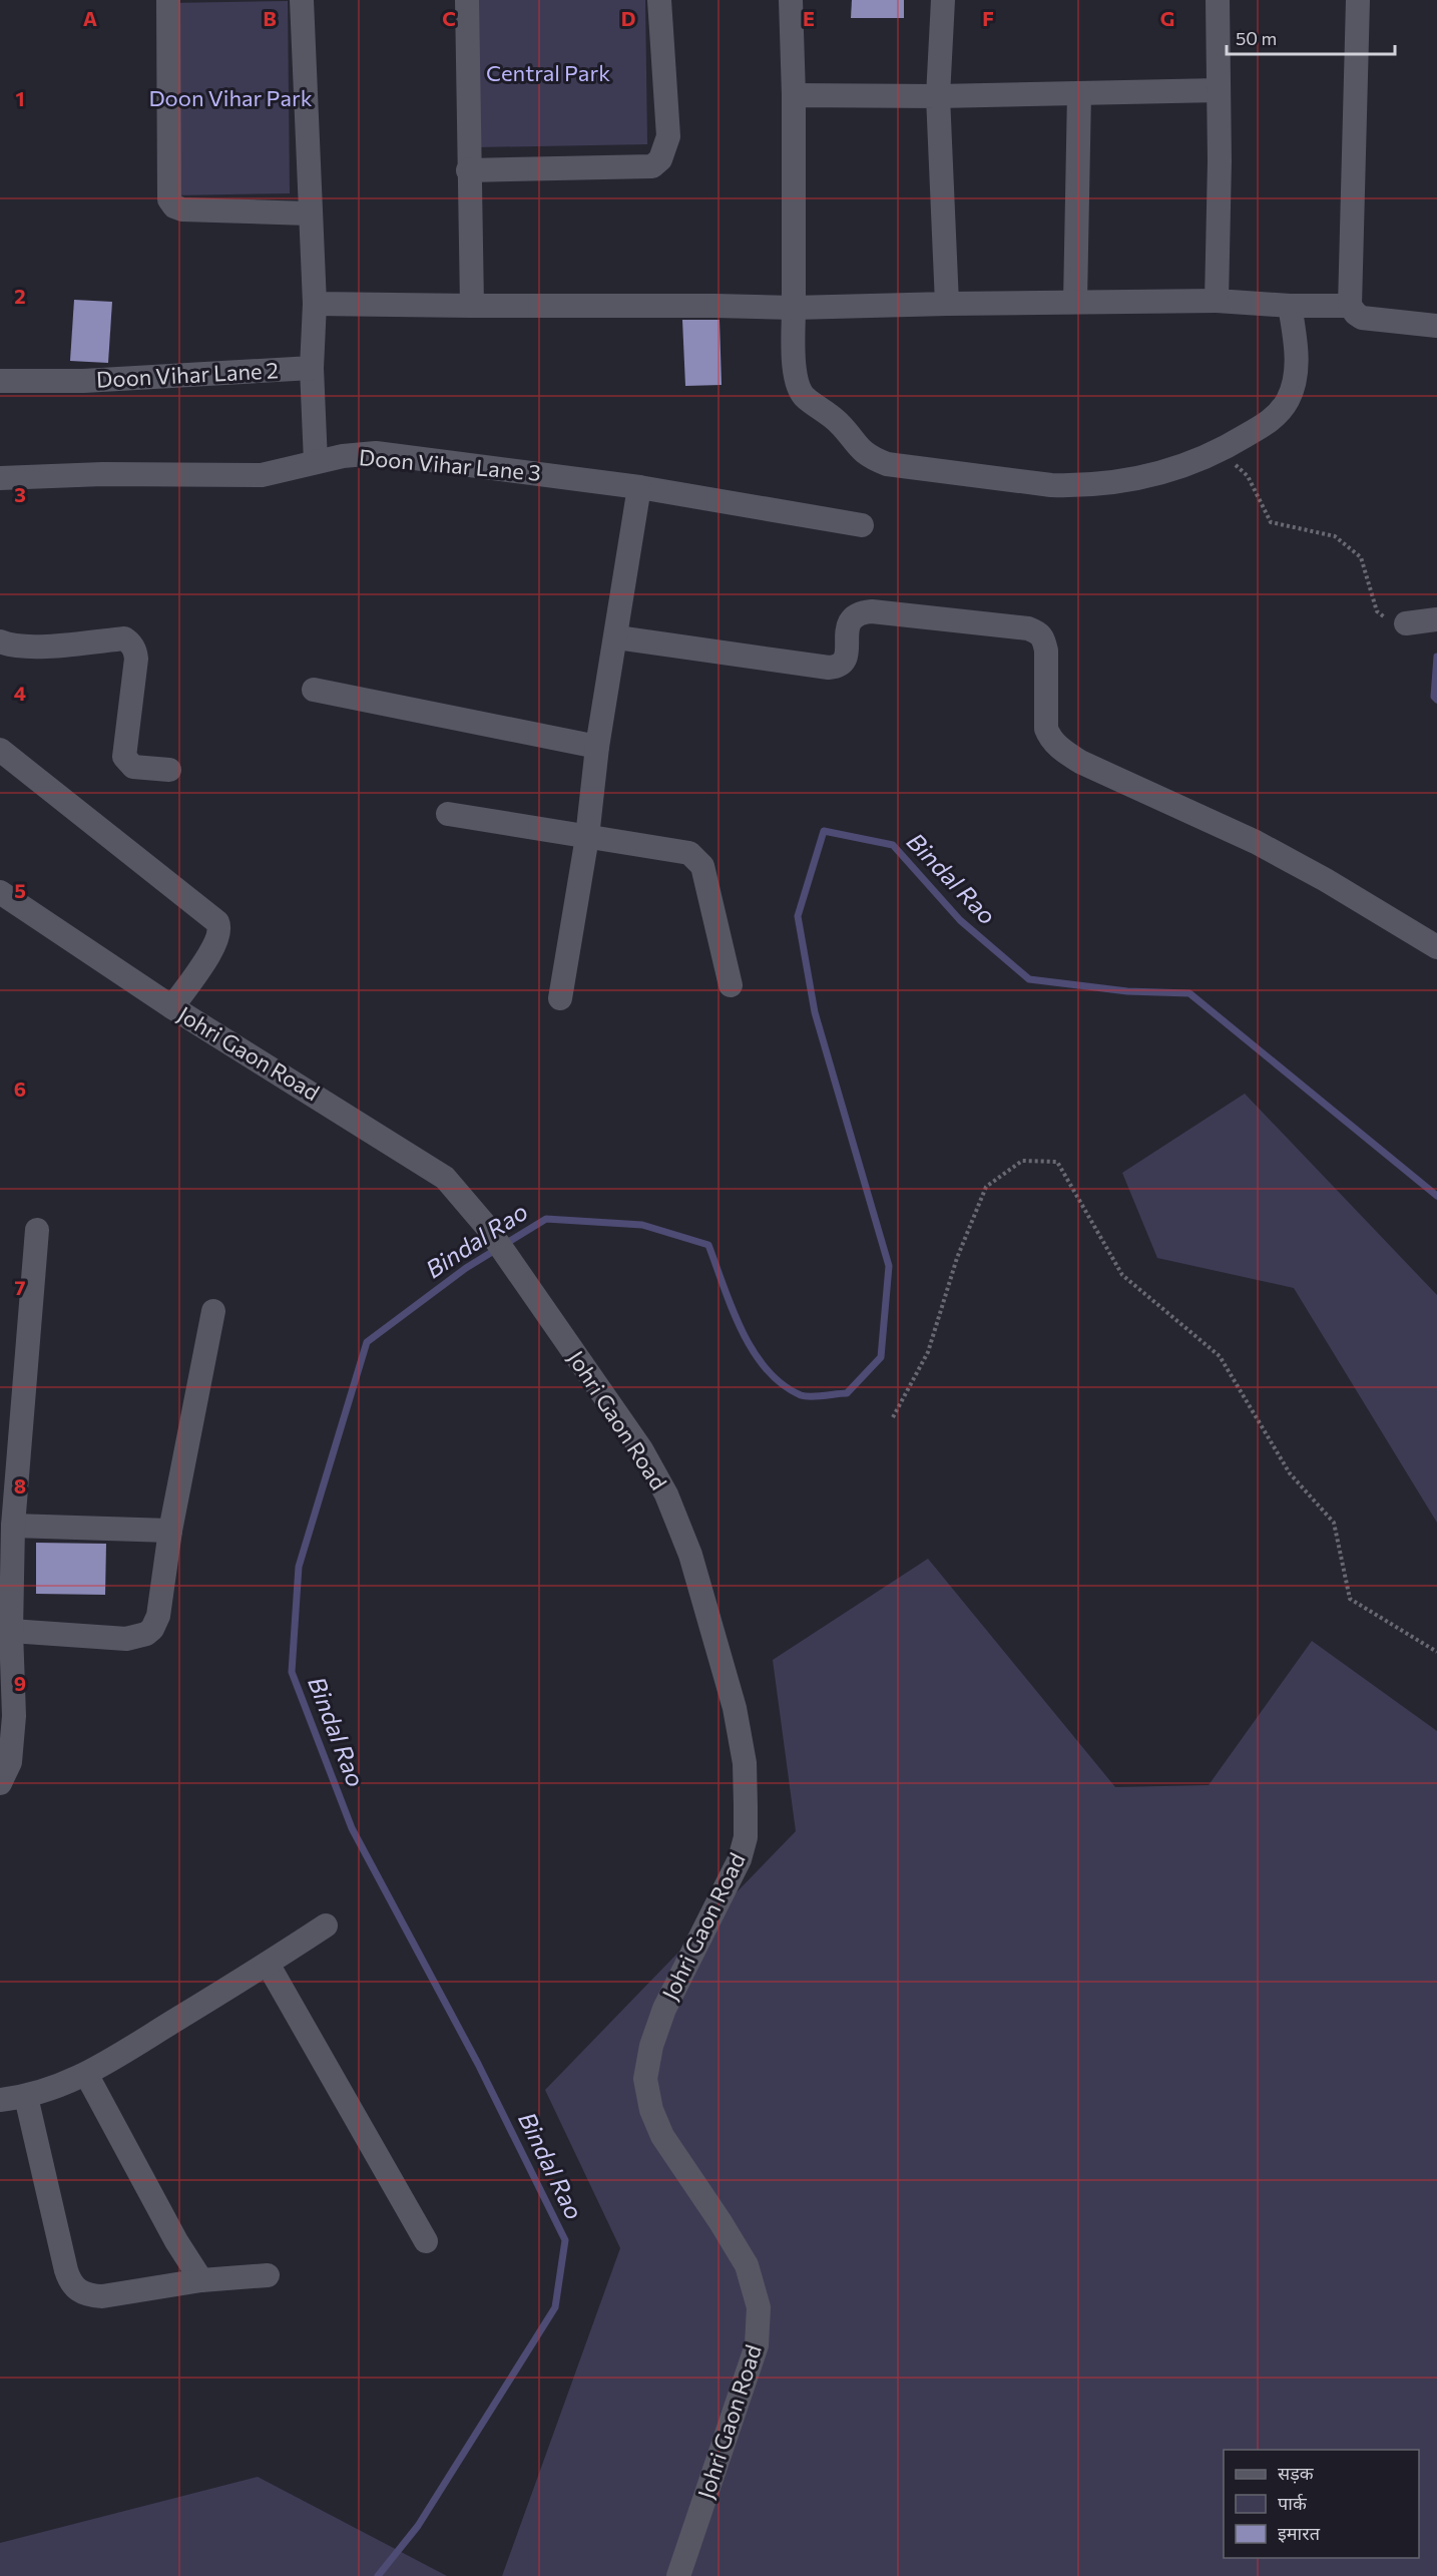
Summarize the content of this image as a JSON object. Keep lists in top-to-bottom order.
{
  "streets": {
    "street": ["Doon Vihar Lane 2", "Doon Vihar Lane 3", "Johri Gaon Road"]
  },
  "water": ["Bindal Rao"],
  "parks": ["Central Park", "Doon Vihar Park"],
  "legend": ["सड़क", "पार्क", "इमारत"],
  "scale_bar": "50 m",
  "grid": {
    "columns": [
      "A",
      "B",
      "C",
      "D",
      "E",
      "F",
      "G"
    ],
    "rows": [
      "1",
      "2",
      "3",
      "4",
      "5",
      "6",
      "7",
      "8",
      "9"
    ]
  }
}
